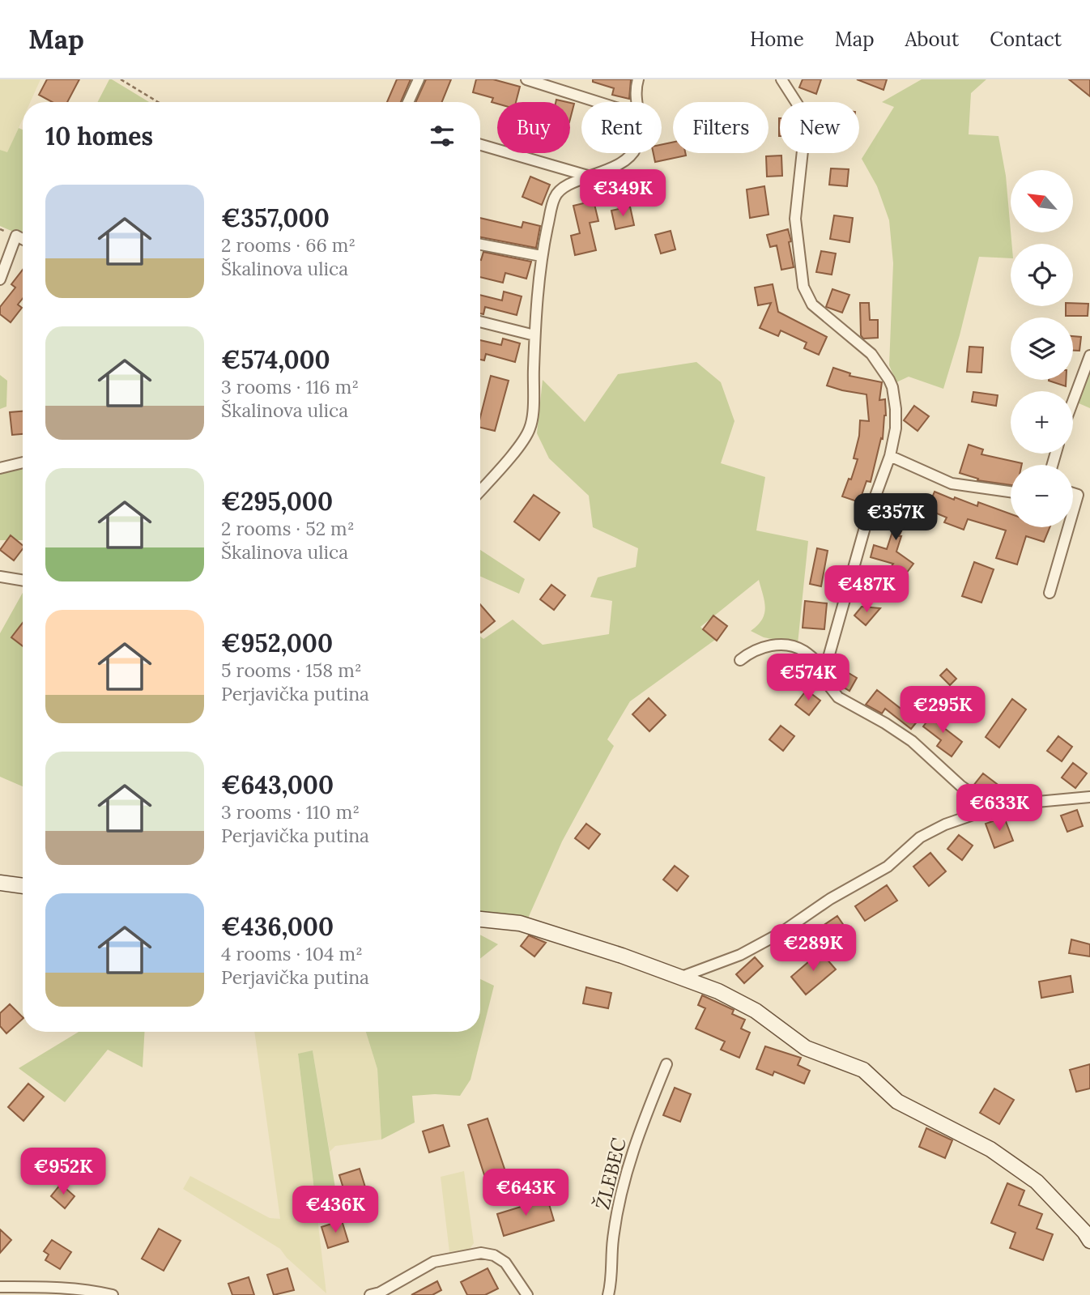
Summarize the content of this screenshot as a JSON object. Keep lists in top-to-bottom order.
{
  "streets": {
    "street": ["ŽLEBEC"]
  },
  "north": "top left",
  "page": {
    "header": "Map",
    "nav": [
      "Home",
      "Map",
      "About",
      "Contact"
    ],
    "chip": [
      "Buy",
      "Rent",
      "Filters",
      "New"
    ],
    "heading": "10 homes",
    "price": [
      "€349K",
      "€357K",
      "€487K",
      "€574K",
      "€295K",
      "€633K",
      "€289K",
      "€952K",
      "€643K",
      "€436K"
    ],
    "map_buttons": ["+", "−"],
    "list": [
      {
        "name": "€357,000",
        "note": "2 rooms · 66 m² · Škalinova ulica"
      },
      {
        "name": "€574,000",
        "note": "3 rooms · 116 m² · Škalinova ulica"
      },
      {
        "name": "€295,000",
        "note": "2 rooms · 52 m² · Škalinova ulica"
      },
      {
        "name": "€952,000",
        "note": "5 rooms · 158 m² · Perjavička putina"
      },
      {
        "name": "€643,000",
        "note": "3 rooms · 110 m² · Perjavička putina"
      },
      {
        "name": "€436,000",
        "note": "4 rooms · 104 m² · Perjavička putina"
      }
    ]
  }
}
